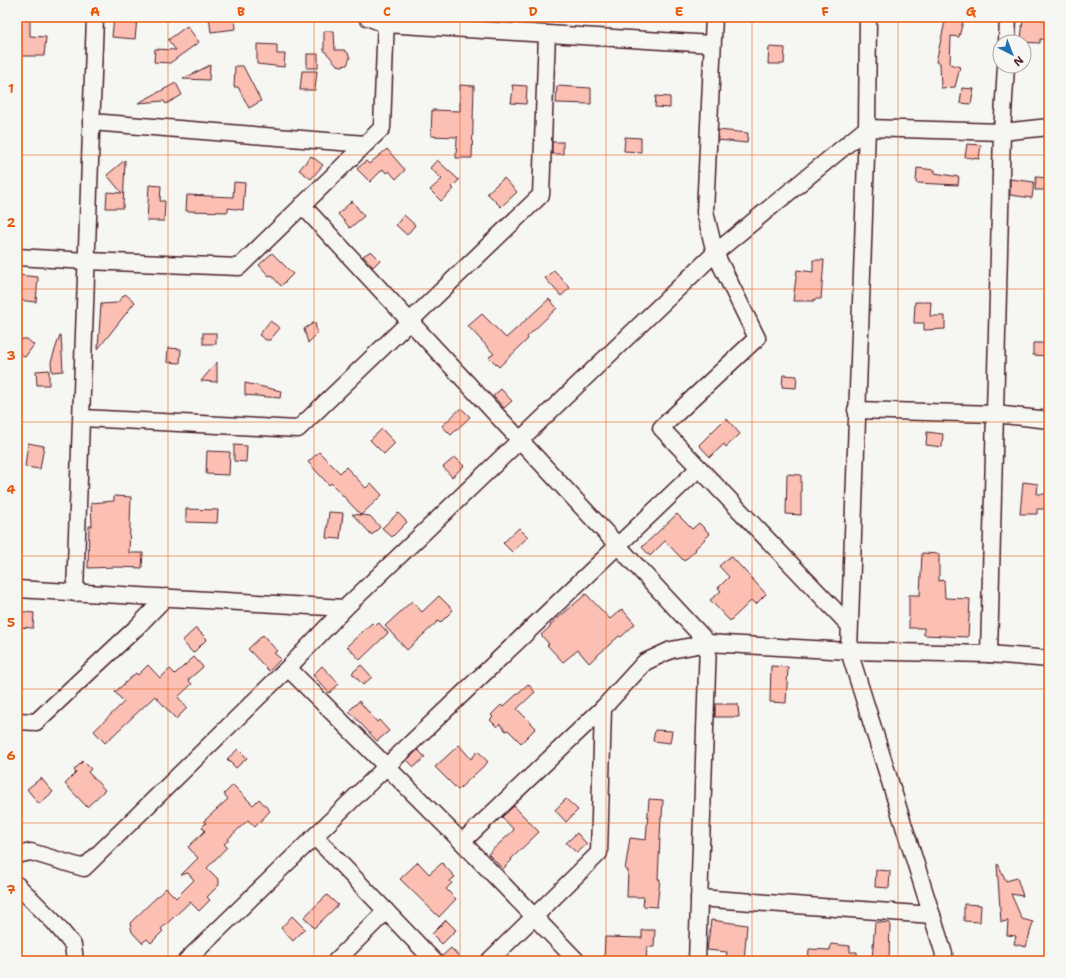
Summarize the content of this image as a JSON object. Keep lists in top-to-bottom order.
{
  "north": "bottom right",
  "grid": {
    "columns": [
      "A",
      "B",
      "C",
      "D",
      "E",
      "F",
      "G"
    ],
    "rows": [
      "1",
      "2",
      "3",
      "4",
      "5",
      "6",
      "7"
    ]
  }
}
